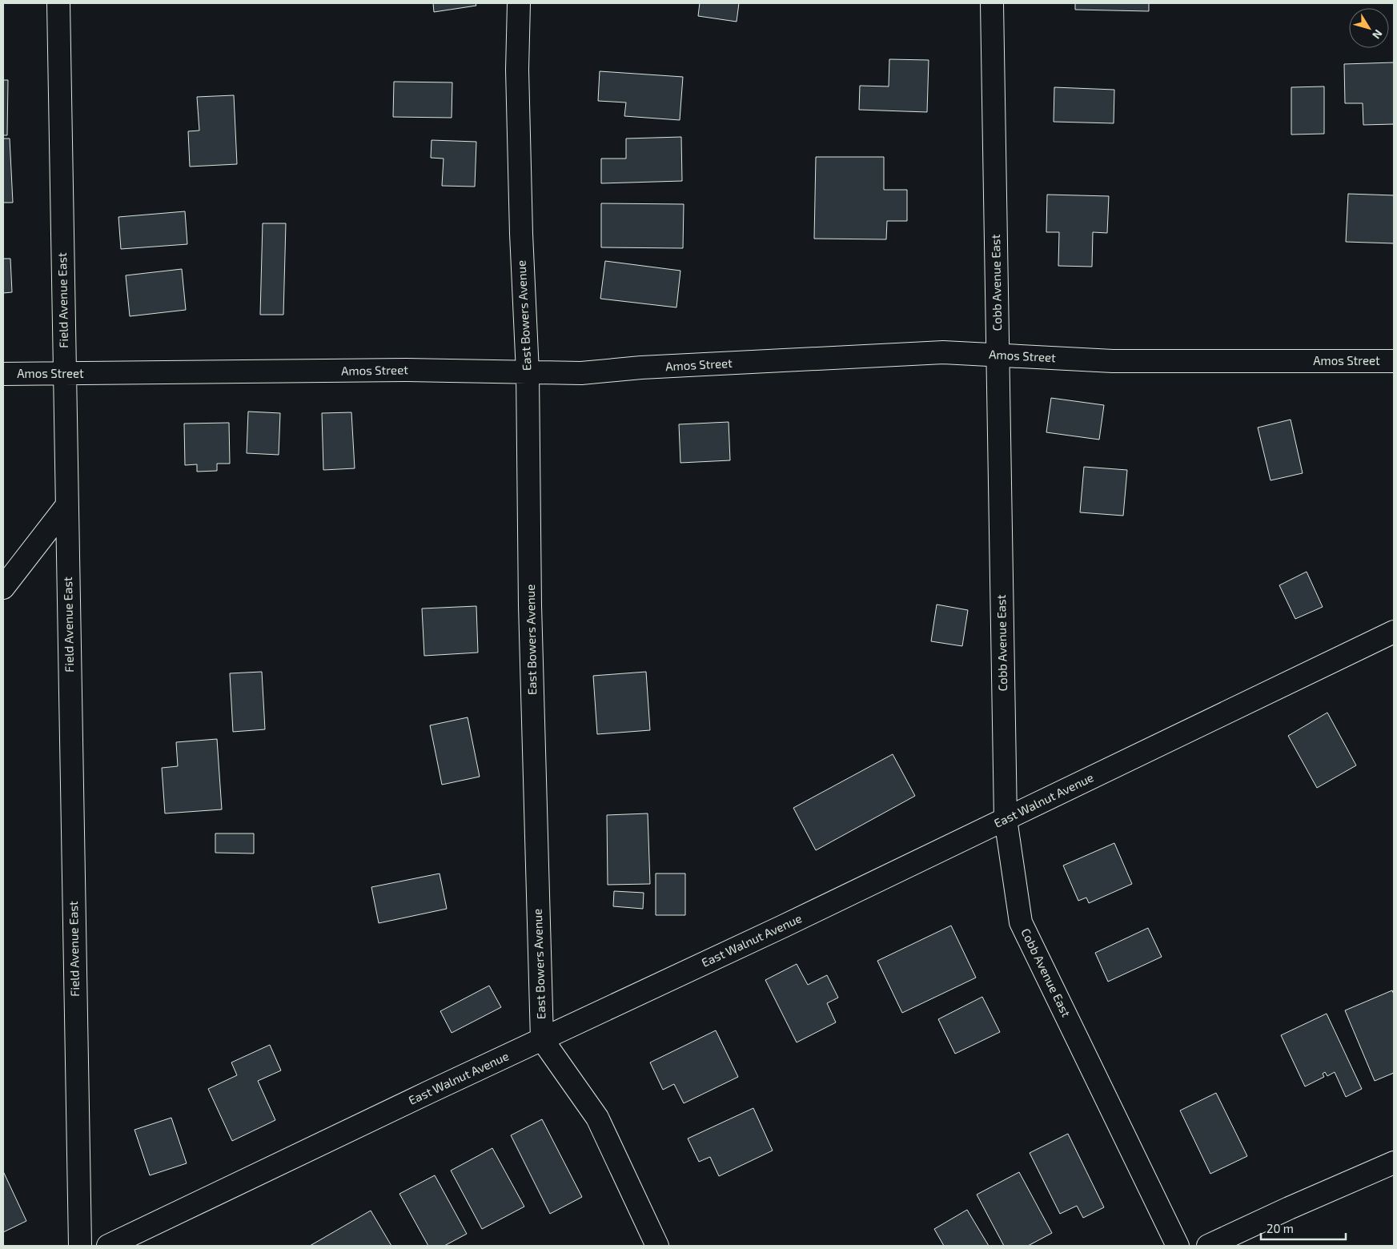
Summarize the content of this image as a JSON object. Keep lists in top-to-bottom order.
{
  "streets": {
    "street": [
      "Cobb Avenue East",
      "Field Avenue East",
      "East Bowers Avenue",
      "Amos Street",
      "East Walnut Avenue"
    ]
  },
  "crossings": [
    ["Cobb Avenue East", "Amos Street"],
    ["Cobb Avenue East", "East Walnut Avenue"],
    ["Field Avenue East", "Amos Street"],
    ["East Bowers Avenue", "Amos Street"],
    ["East Bowers Avenue", "East Walnut Avenue"]
  ],
  "scale_bar": "20 m",
  "north": "bottom right"
}
